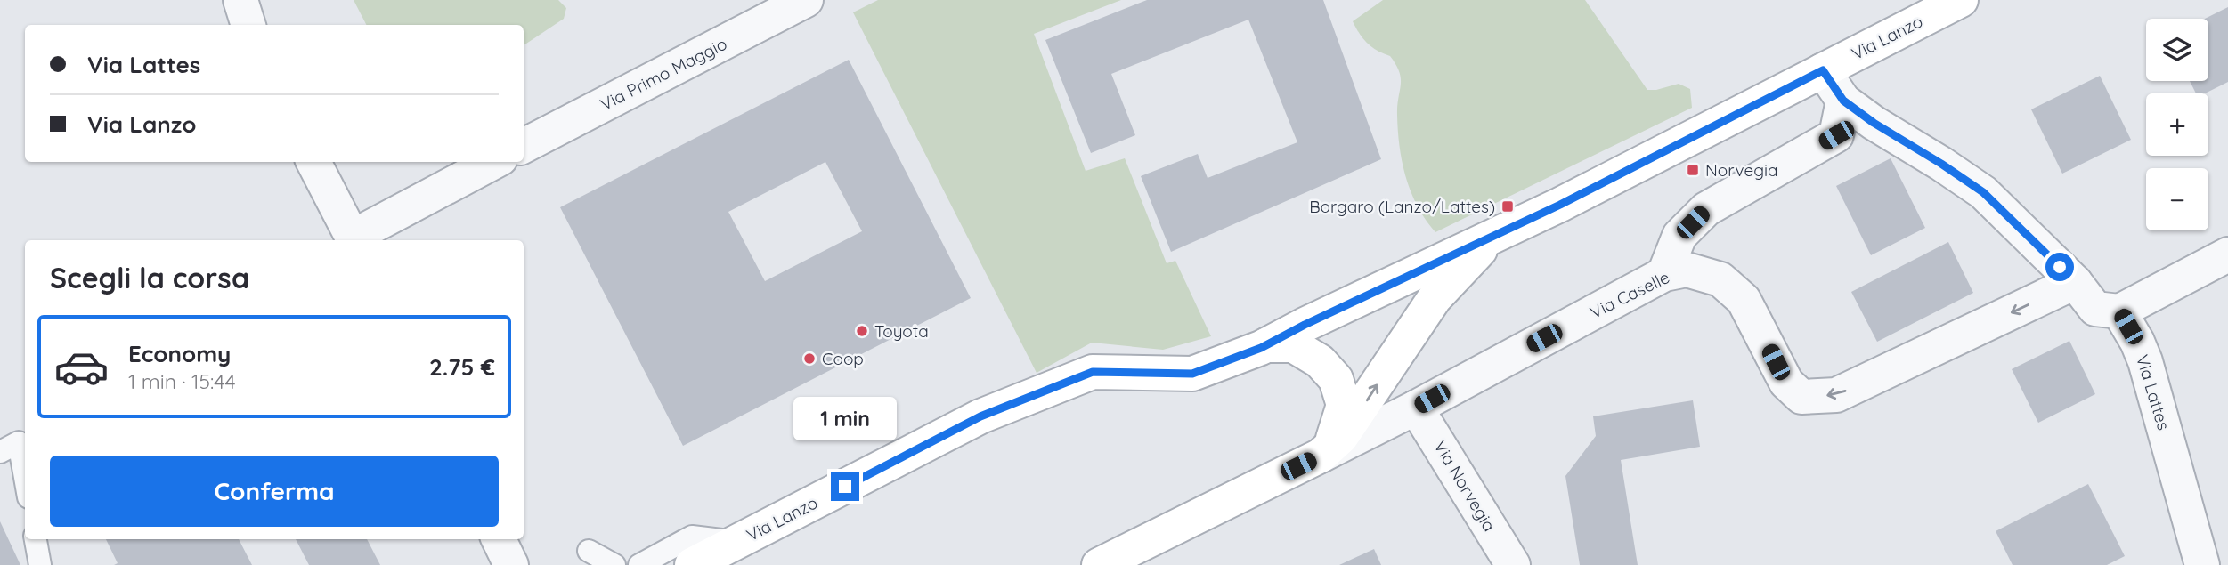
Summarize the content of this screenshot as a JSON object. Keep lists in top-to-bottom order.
{
  "streets": {
    "street": [
      "Via Lanzo",
      "Via Primo Maggio",
      "Via Caselle",
      "Via Lattes",
      "Via Norvegia"
    ]
  },
  "crossings": [
    ["Via Caselle", "Via Norvegia"]
  ],
  "one_way": ["Via Caselle"],
  "places": {
    "transit": ["Norvegia", "Borgaro (Lanzo/Lattes)"],
    "other": ["Toyota", "Coop"]
  },
  "page": {
    "map_buttons": ["+", "−"],
    "banner": ["Via Lattes", "Via Lanzo"],
    "heading": "Scegli la corsa",
    "list": [
      {
        "name": "Economy",
        "note": "1 min · 15:44",
        "value": "2.75 €"
      }
    ],
    "bubble": "1 min",
    "buttons": "Conferma"
  }
}
